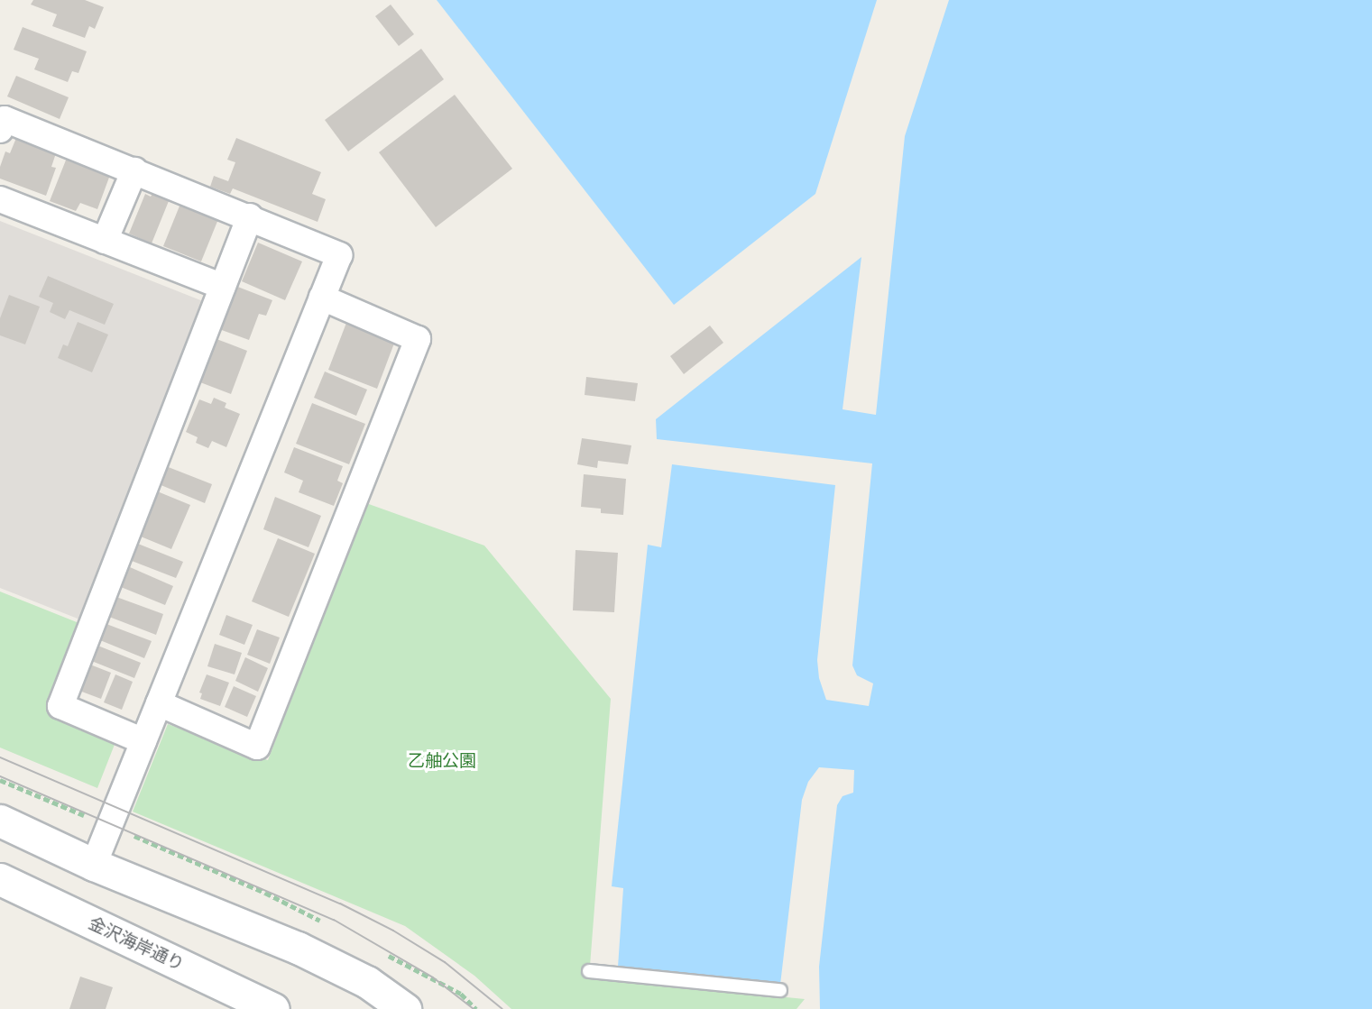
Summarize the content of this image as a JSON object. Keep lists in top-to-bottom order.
{
  "streets": {
    "street": ["金沢海岸通り"]
  },
  "parks": ["乙舳公園"]
}
